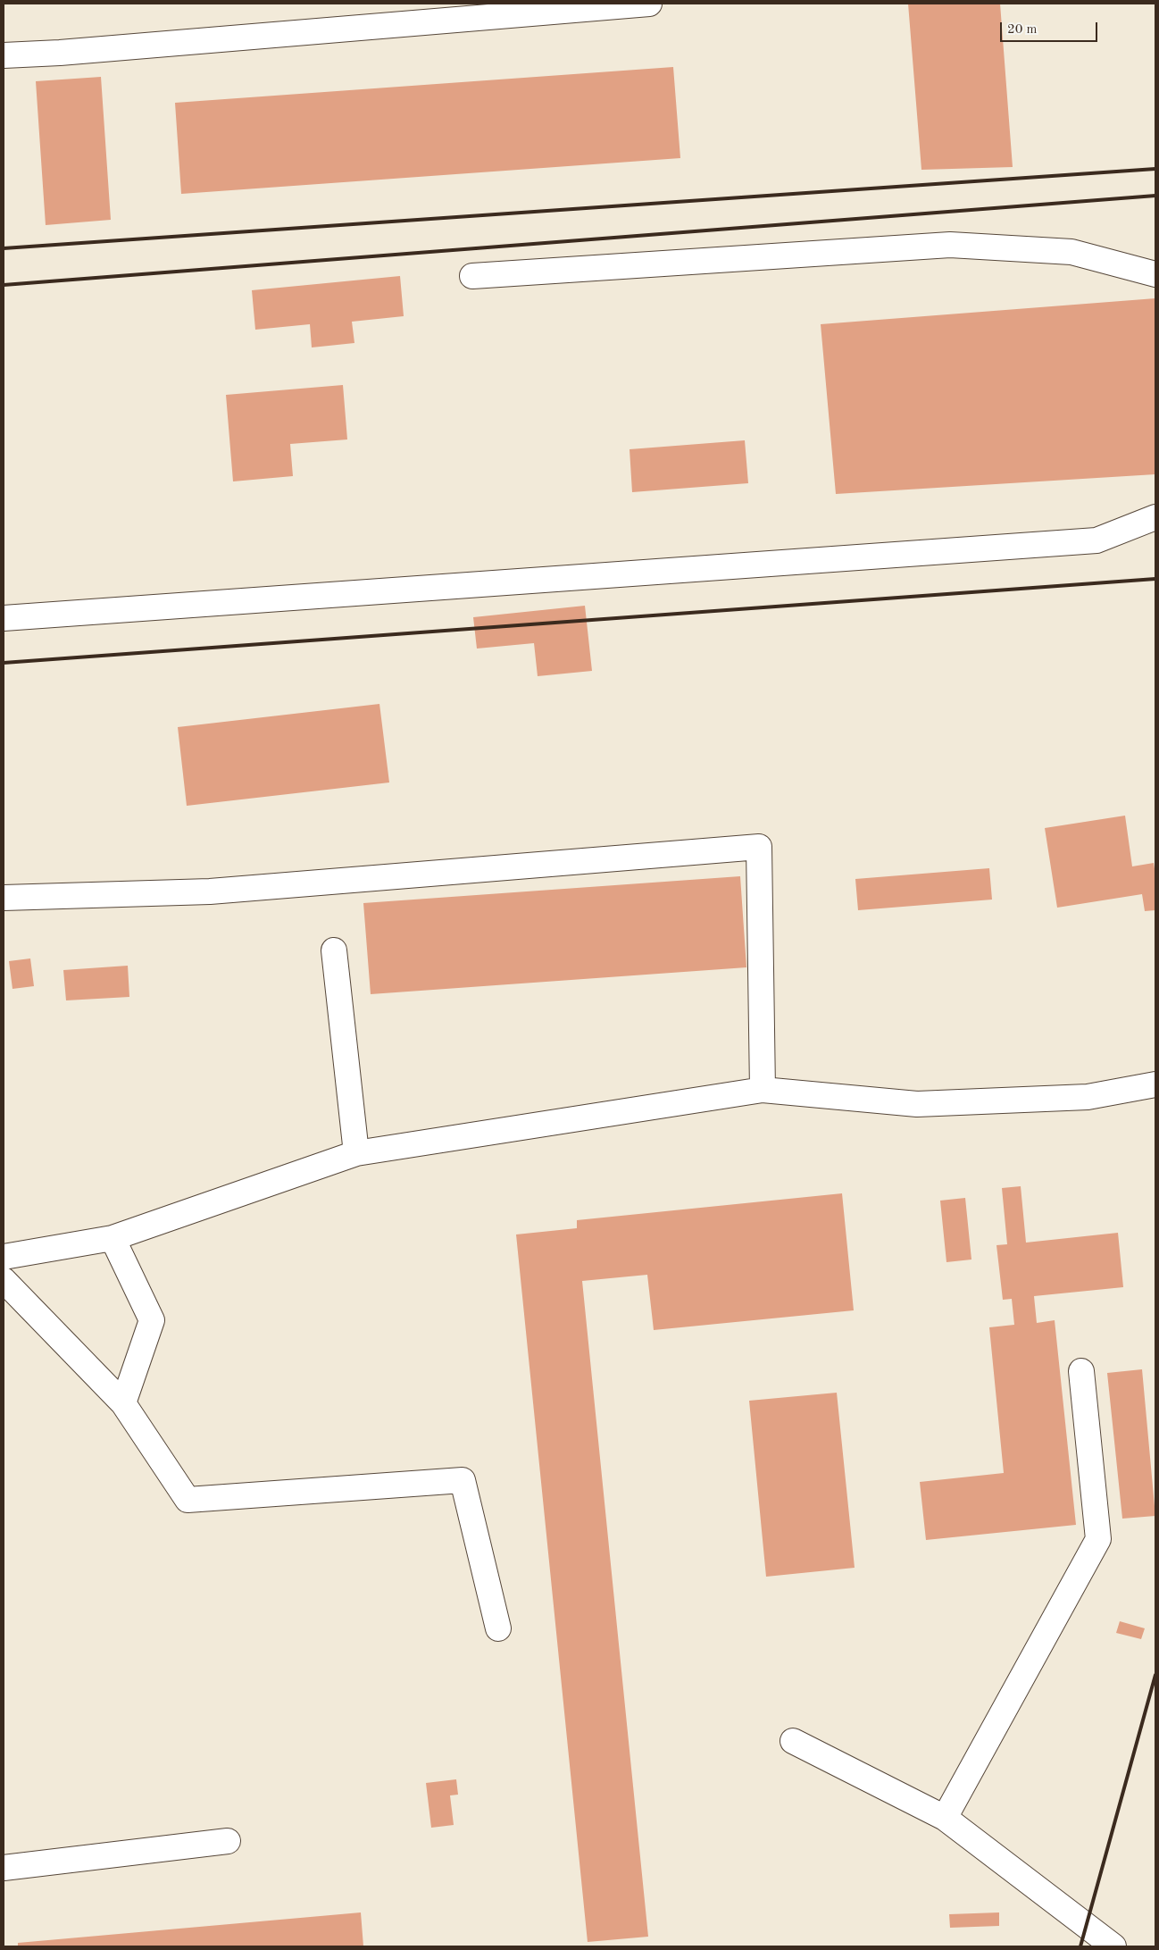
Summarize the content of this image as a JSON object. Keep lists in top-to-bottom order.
{
  "scale_bar": "20 m"
}
